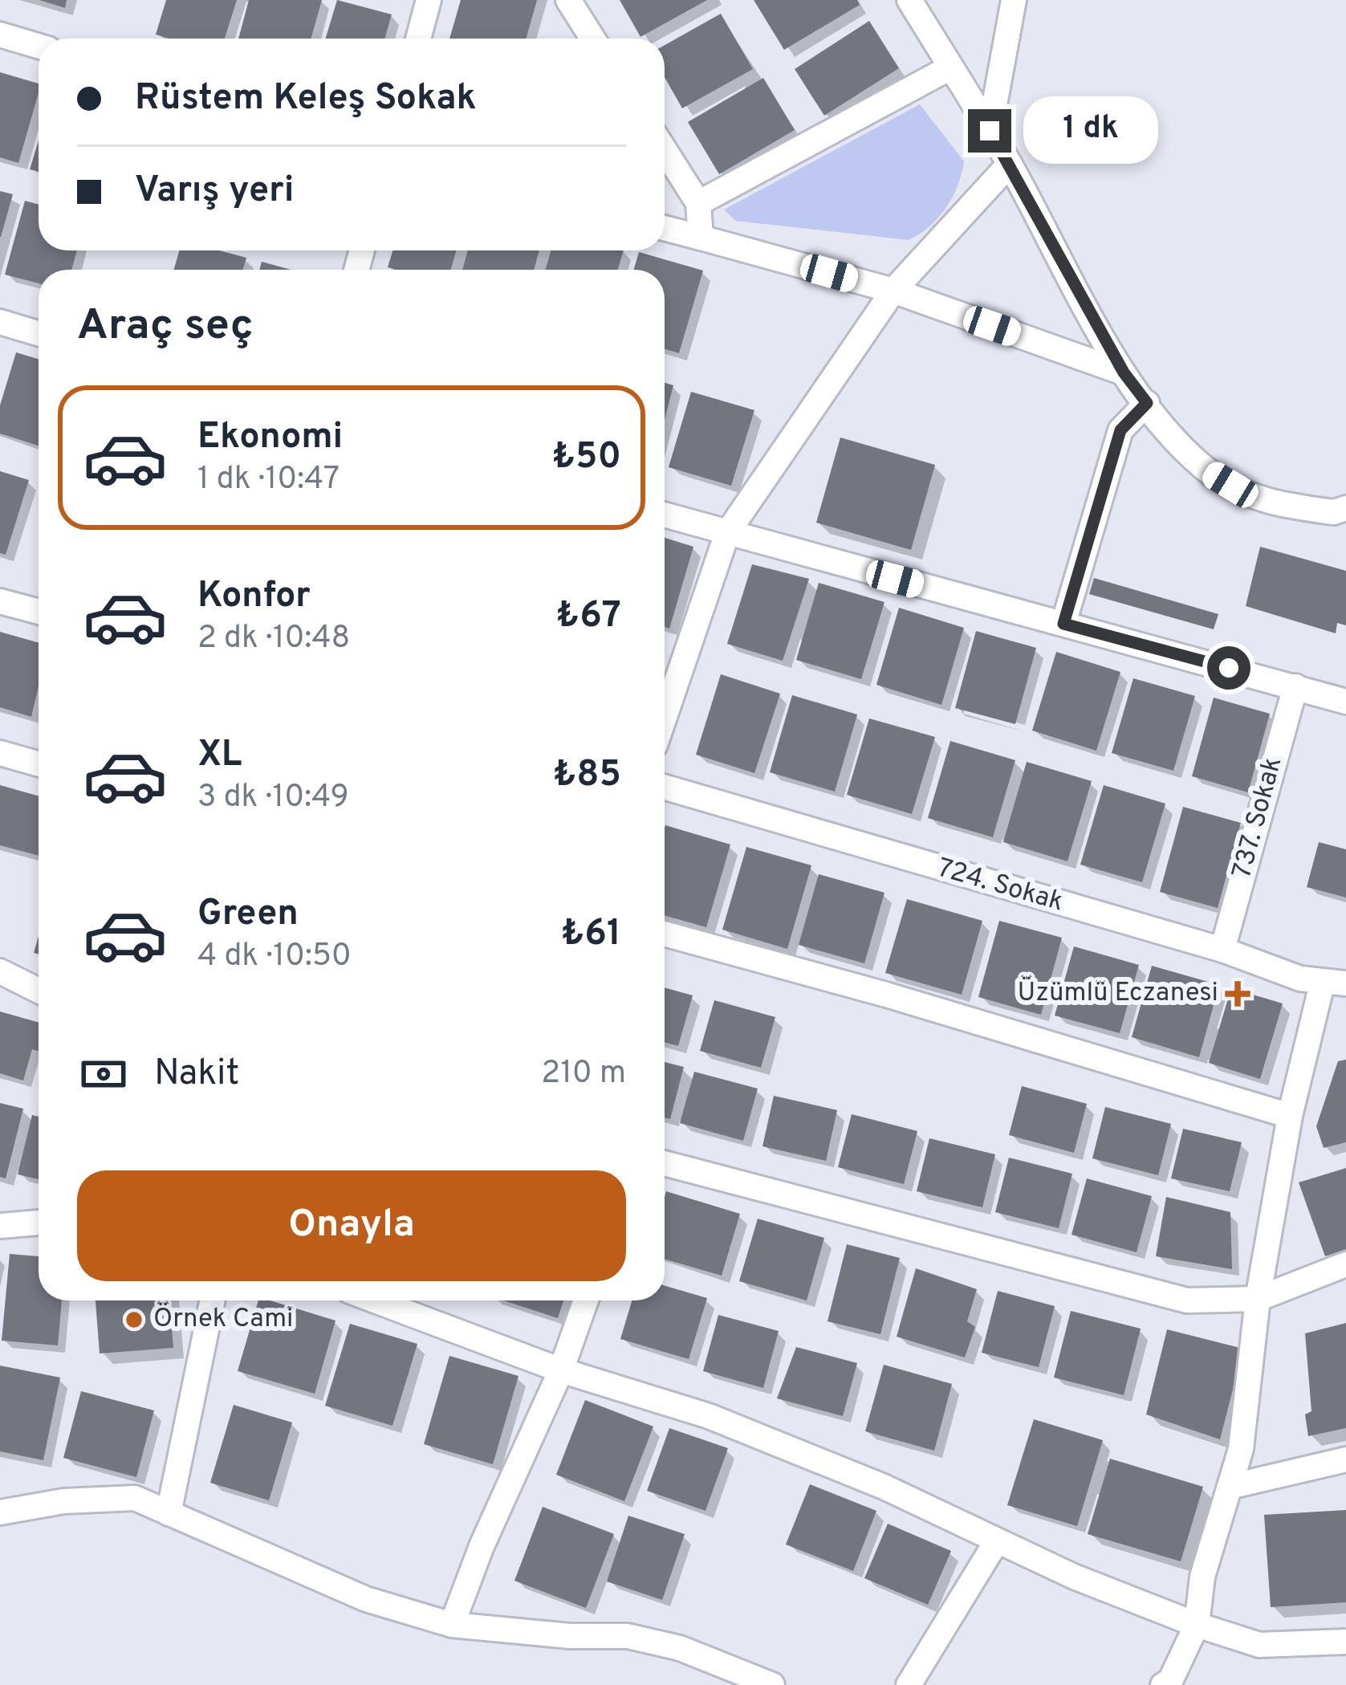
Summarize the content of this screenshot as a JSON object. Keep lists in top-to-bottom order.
{
  "streets": {
    "street": ["737. Sokak", "724. Sokak"]
  },
  "crossings": [
    ["737. Sokak", "724. Sokak"]
  ],
  "places": {
    "health": ["Üzümlü Eczanesi"],
    "other": ["Örnek Cami"]
  },
  "page": {
    "banner": ["Rüstem Keleş Sokak", "Varış yeri"],
    "bubble": "1 dk",
    "heading": "Araç seç",
    "list": [
      {
        "name": "Ekonomi",
        "note": "1 dk · 10:47",
        "value": "₺50"
      },
      {
        "name": "Konfor",
        "note": "2 dk · 10:48",
        "value": "₺67"
      },
      {
        "name": "XL",
        "note": "3 dk · 10:49",
        "value": "₺85"
      },
      {
        "name": "Green",
        "note": "4 dk · 10:50",
        "value": "₺61"
      }
    ],
    "pay": ["Nakit", "210 m"],
    "buttons": "Onayla"
  }
}
